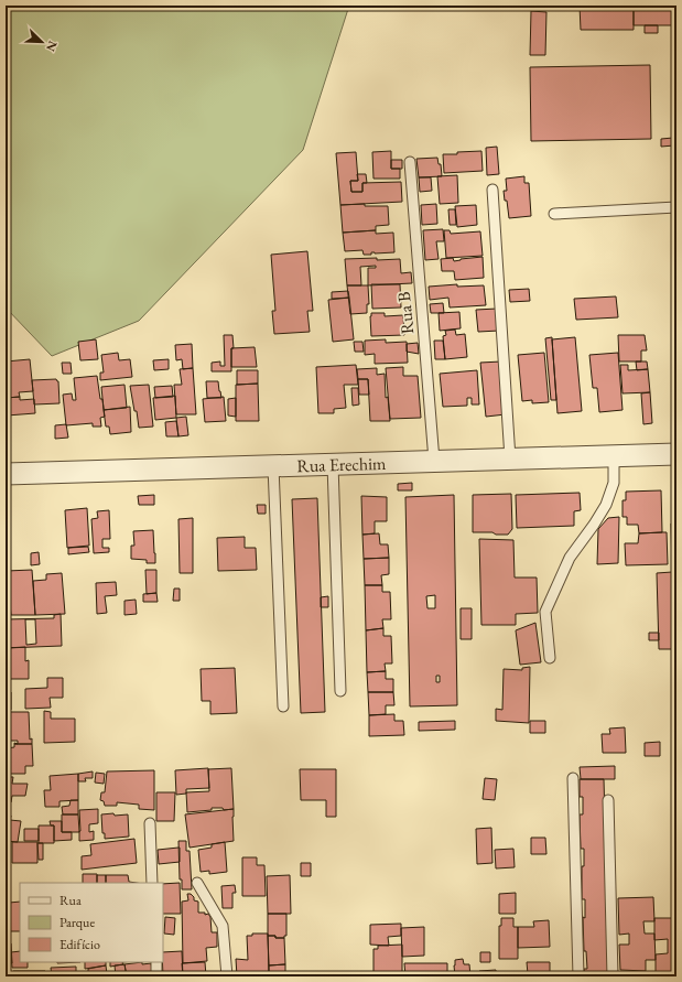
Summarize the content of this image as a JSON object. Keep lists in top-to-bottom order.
{
  "streets": {
    "street": ["Rua Erechim"],
    "lane": ["Rua B"]
  },
  "crossings": [
    ["Rua B", "Rua Erechim"]
  ],
  "legend": ["Rua", "Parque", "Edifício"],
  "north": "bottom right"
}
